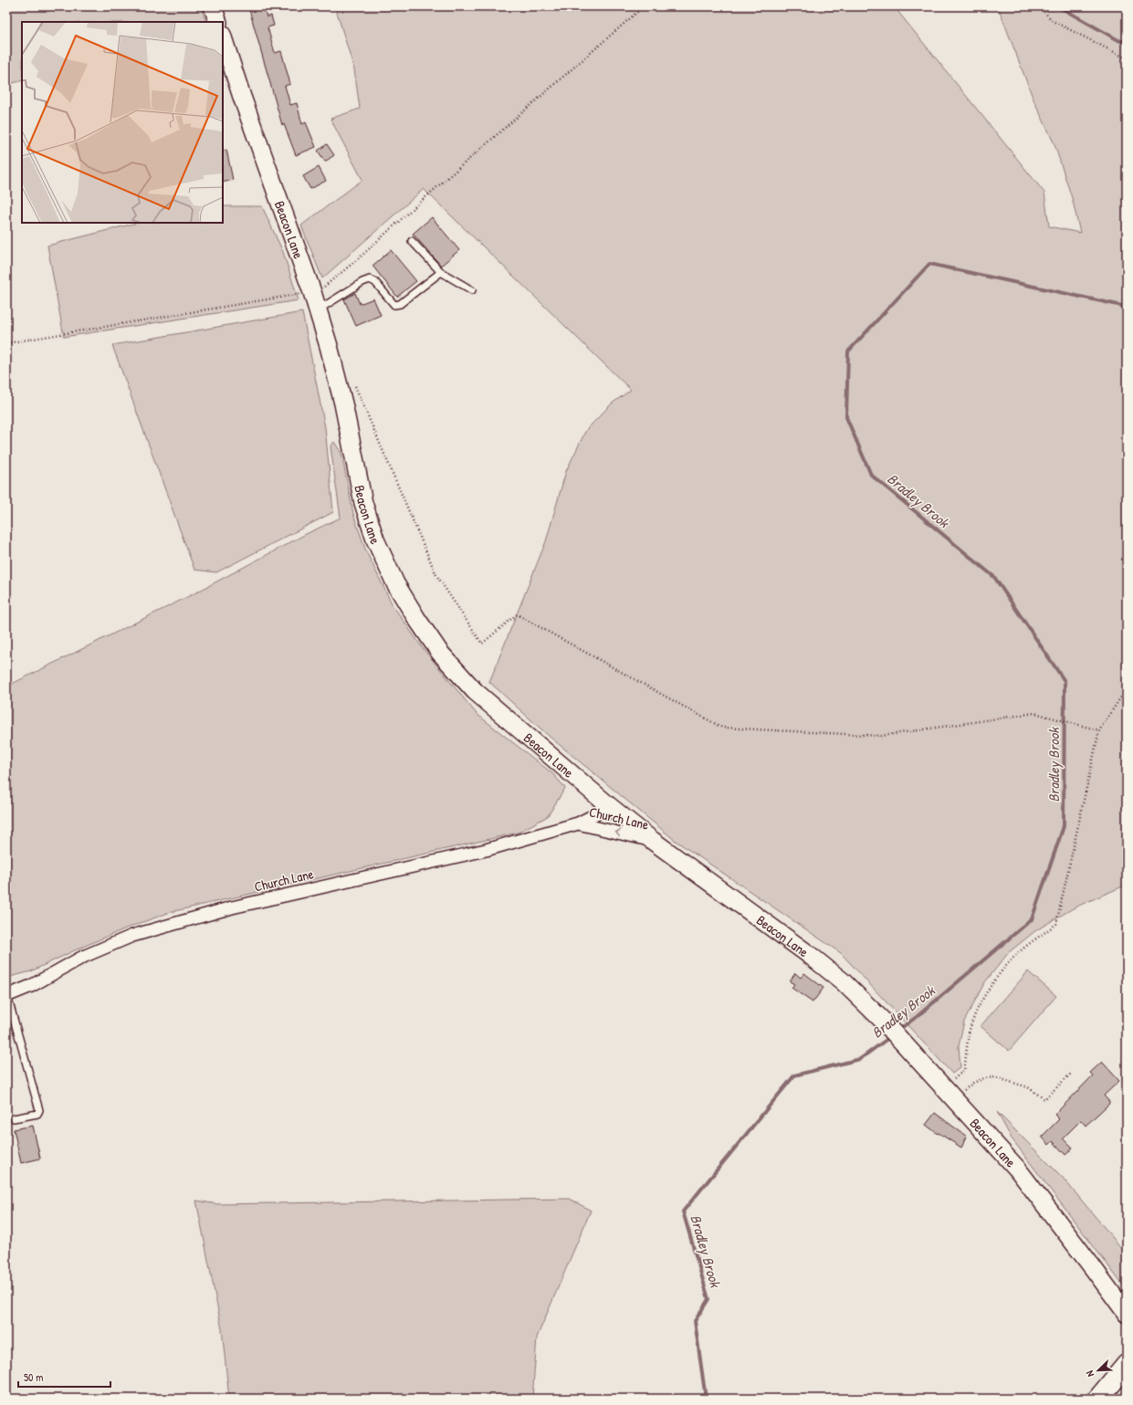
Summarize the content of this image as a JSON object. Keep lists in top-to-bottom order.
{
  "streets": {
    "main road": ["Beacon Lane"],
    "street": ["Church Lane"]
  },
  "crossings": [
    ["Beacon Lane", "Church Lane"]
  ],
  "water": ["Bradley Brook"],
  "scale_bar": "50 m",
  "north": "bottom left"
}
